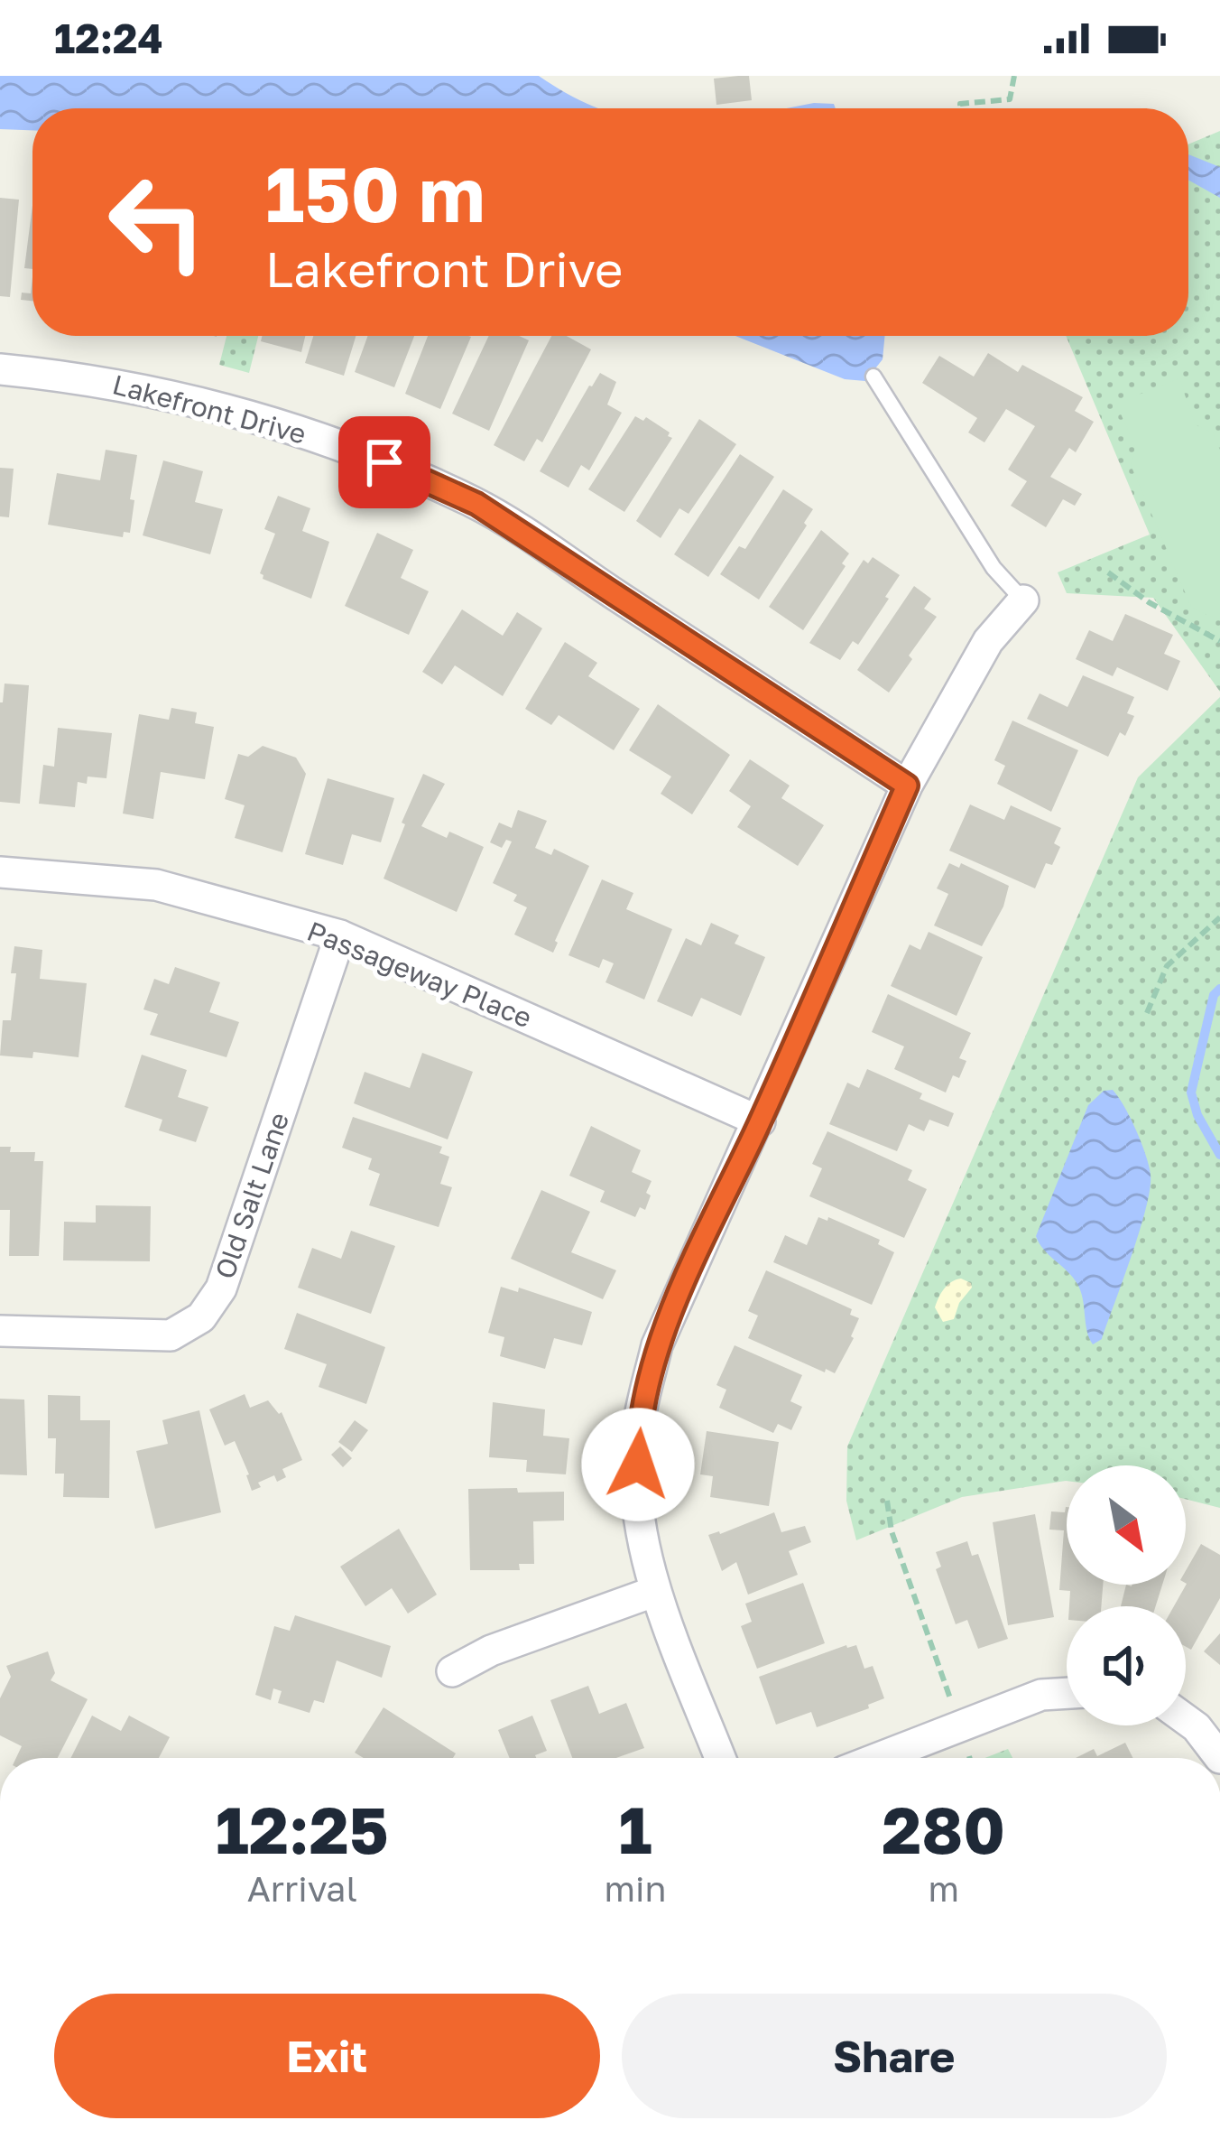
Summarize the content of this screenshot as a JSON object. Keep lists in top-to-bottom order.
{
  "streets": {
    "street": ["Lakefront Drive", "Passageway Place", "Old Salt Lane"]
  },
  "crossings": [
    ["Passageway Place", "Old Salt Lane"]
  ],
  "north": "bottom right",
  "page": {
    "status": "12:24",
    "turn": ["150 m", "Lakefront Drive"],
    "eta": [
      "12:25",
      "Arrival",
      "1",
      "min",
      "280",
      "m"
    ],
    "buttons": ["Exit", "Share"]
  }
}
